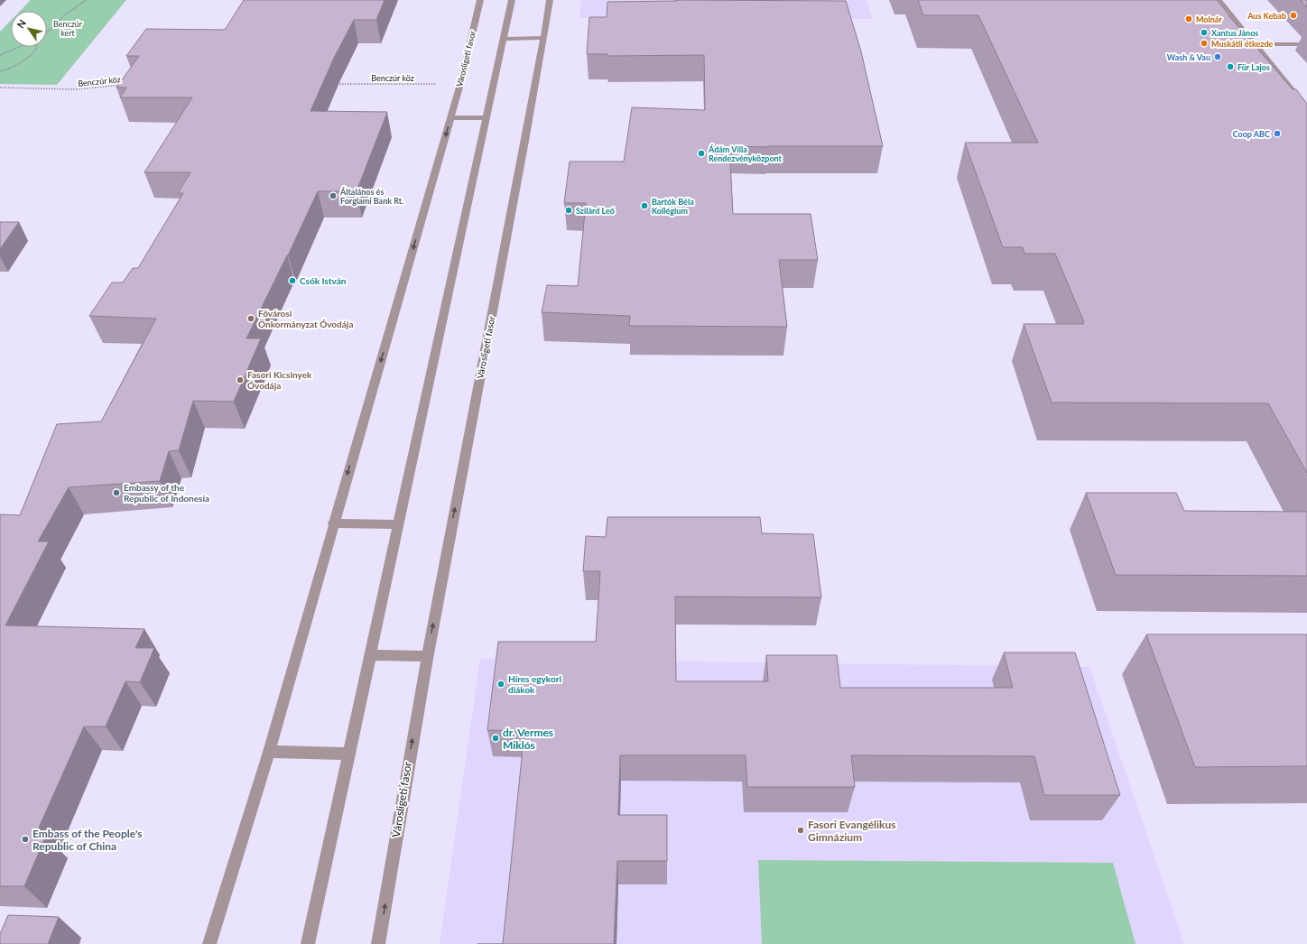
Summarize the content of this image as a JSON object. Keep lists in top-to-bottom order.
{
  "streets": {
    "street": ["Városligeti fasor"],
    "path": ["Benczúr köz"]
  },
  "crossings": [
    ["Városligeti fasor", "Benczúr köz"]
  ],
  "parks": ["Benczúr kert"],
  "places": [
    "Aus Kebab",
    "Molnár",
    "Xantus János",
    "Muskátli étkezde",
    "Wash & Vau",
    "Für Lajos",
    "Coop ABC",
    "Ádám Villa Rendezvényközpont",
    "Általános és Forglami Bank Rt.",
    "Bartók Béla Kollégium",
    "Szilárd Leó",
    "Csók István",
    "Fővárosi Önkormányzat Óvodája",
    "Fasori Kicsinyek Óvodája",
    "Embassy of the Republic of Indonesia",
    "Híres egykori diákok",
    "dr. Vermes Miklós",
    "Fasori Evangélikus Gimnázium",
    "Embass of the People's Republic of China"
  ],
  "north": "top left"
}
